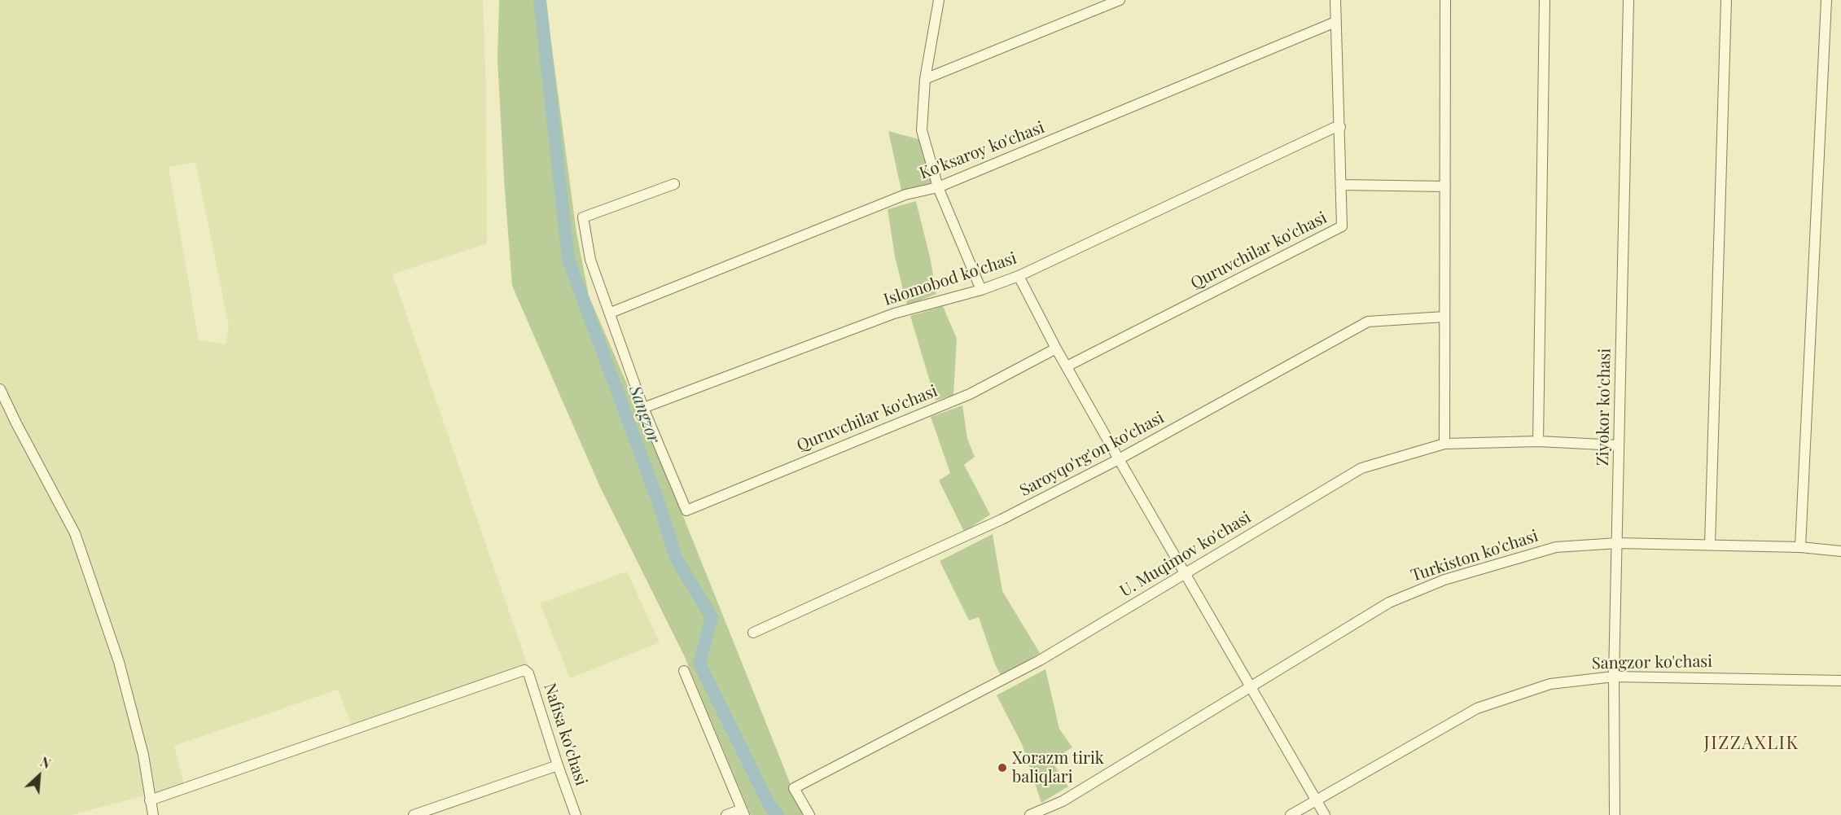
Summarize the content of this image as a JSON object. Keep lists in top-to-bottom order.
{
  "streets": {
    "street": [
      "Ko'ksaroy ko'chasi",
      "Quruvchilar ko'chasi",
      "Islomobod ko'chasi",
      "Ziyokor ko'chasi",
      "Saroyqo'rg'on ko'chasi",
      "U. Muqimov ko'chasi",
      "Turkiston ko'chasi",
      "Sangzor ko'chasi",
      "Nafisa ko'chasi"
    ]
  },
  "crossings": [
    ["Ko'ksaroy ko'chasi", "Quruvchilar ko'chasi"],
    ["Quruvchilar ko'chasi", "Islomobod ko'chasi"],
    ["Ziyokor ko'chasi", "U. Muqimov ko'chasi"],
    ["Ziyokor ko'chasi", "Turkiston ko'chasi"],
    ["Ziyokor ko'chasi", "Sangzor ko'chasi"]
  ],
  "districts": ["JIZZAXLIK"],
  "water": ["Sangzor"],
  "places": ["Xorazm tirik baliqlari"],
  "north": "top right"
}
